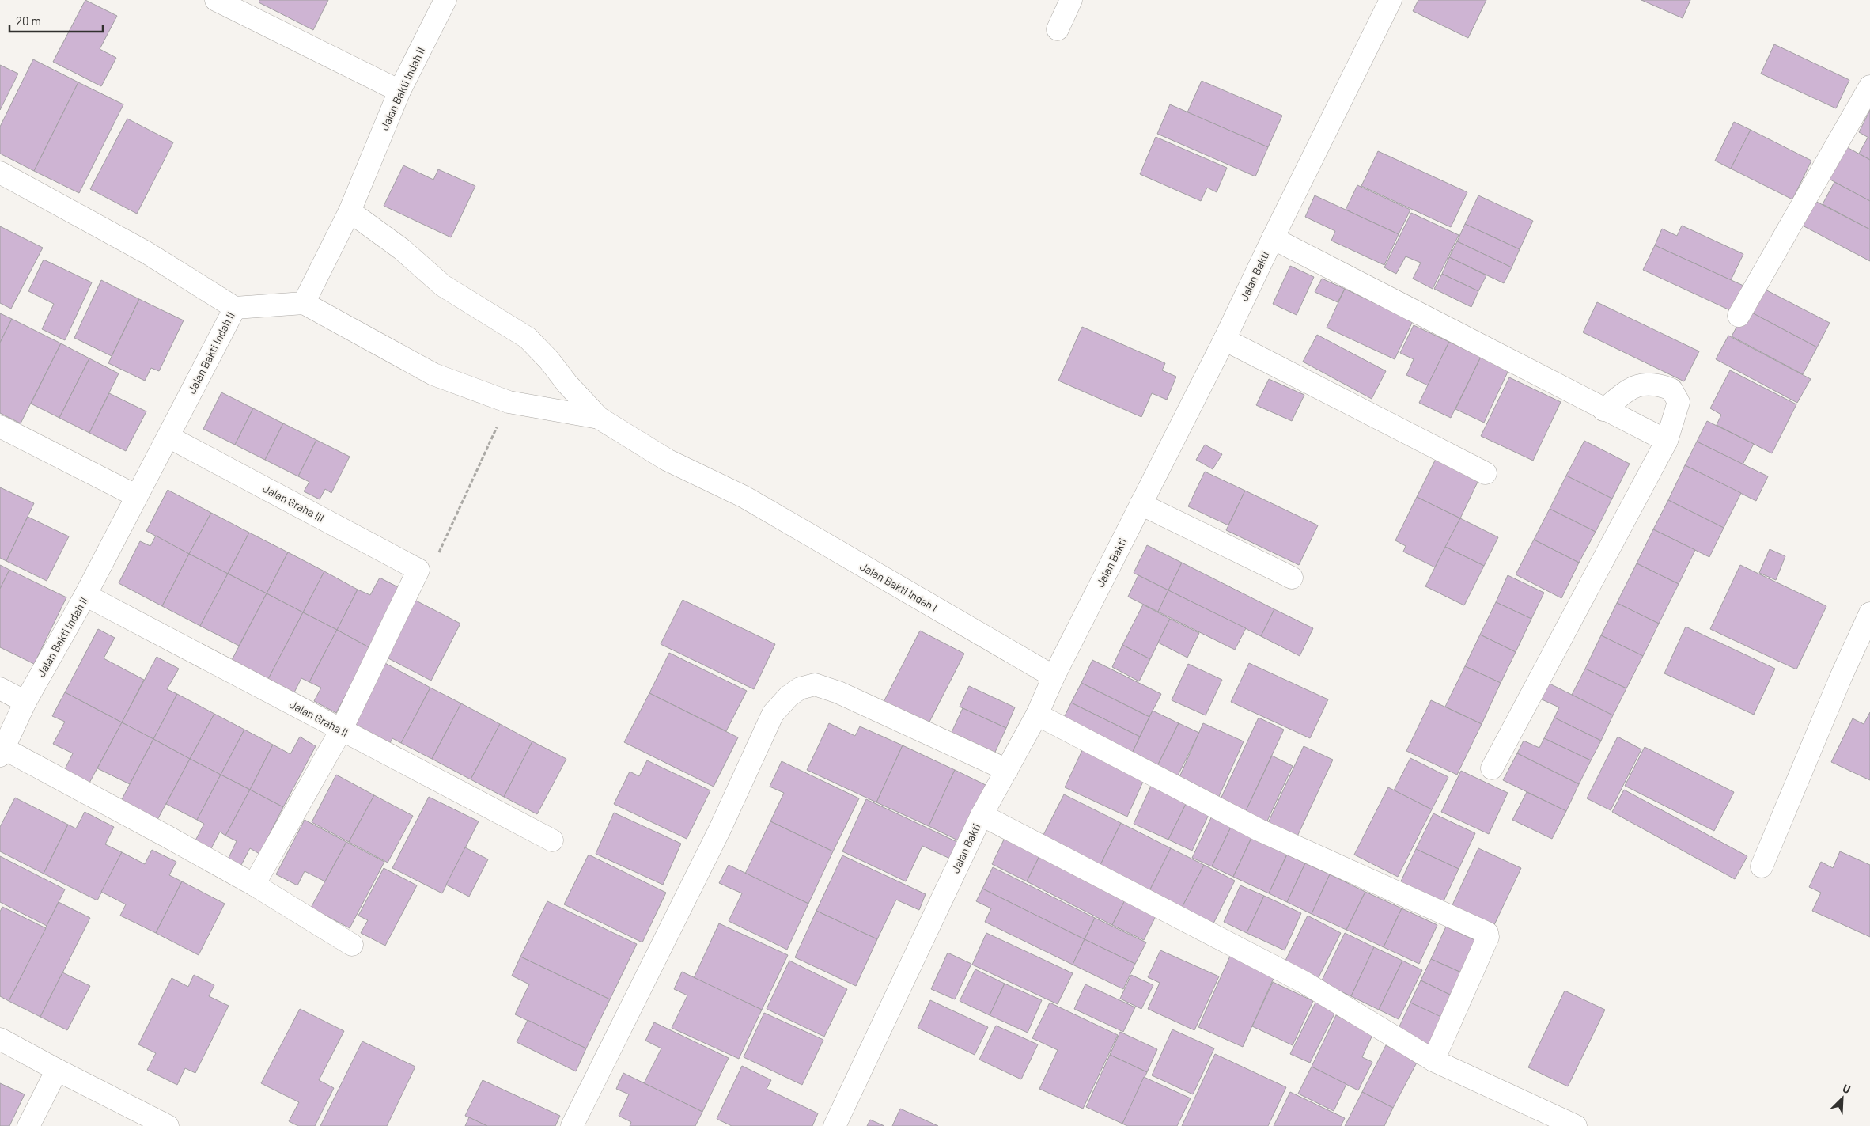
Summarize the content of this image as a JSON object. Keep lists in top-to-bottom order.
{
  "streets": {
    "street": [
      "Jalan Bakti Indah II",
      "Jalan Bakti",
      "Jalan Graha III",
      "Jalan Bakti Indah I",
      "Jalan Graha II"
    ]
  },
  "crossings": [
    ["Jalan Bakti Indah II", "Jalan Graha III"],
    ["Jalan Bakti Indah II", "Jalan Graha II"],
    ["Jalan Bakti", "Jalan Bakti Indah I"]
  ],
  "scale_bar": "20 m",
  "north": "top right"
}
